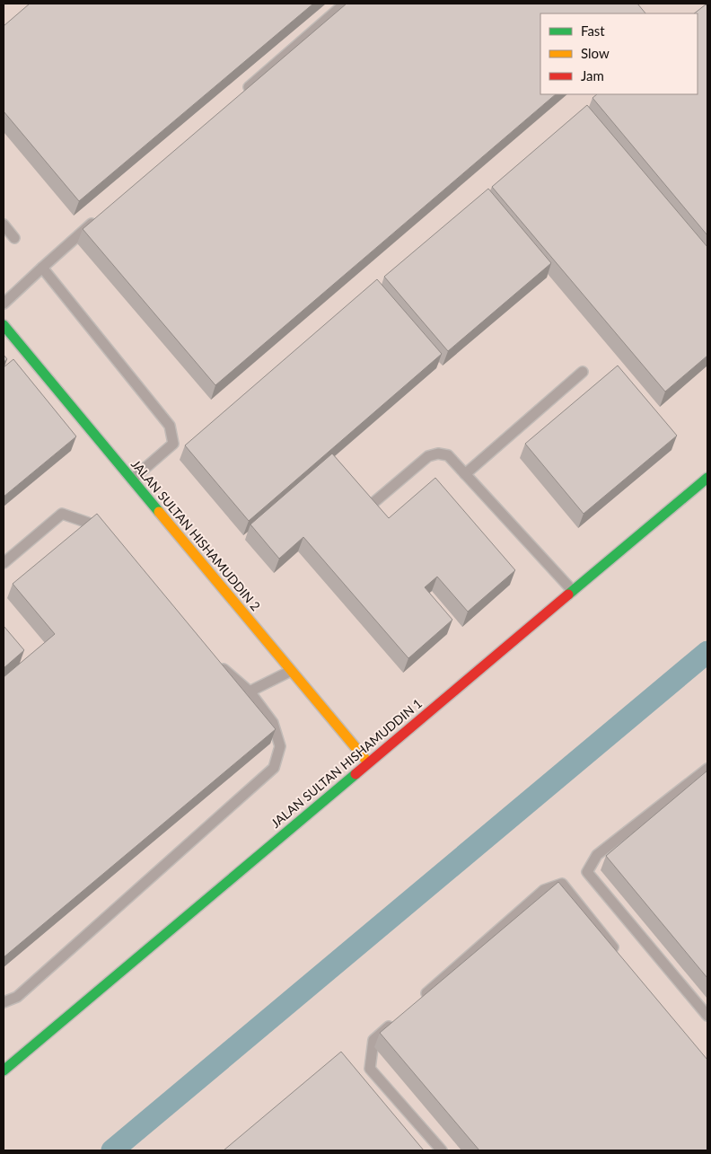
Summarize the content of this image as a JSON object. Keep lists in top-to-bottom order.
{
  "streets": {
    "street": ["JALAN SULTAN HISHAMUDDIN 2", "JALAN SULTAN HISHAMUDDIN 1"]
  },
  "crossings": [
    ["JALAN SULTAN HISHAMUDDIN 2", "JALAN SULTAN HISHAMUDDIN 1"]
  ],
  "legend": ["Fast", "Slow", "Jam"]
}
